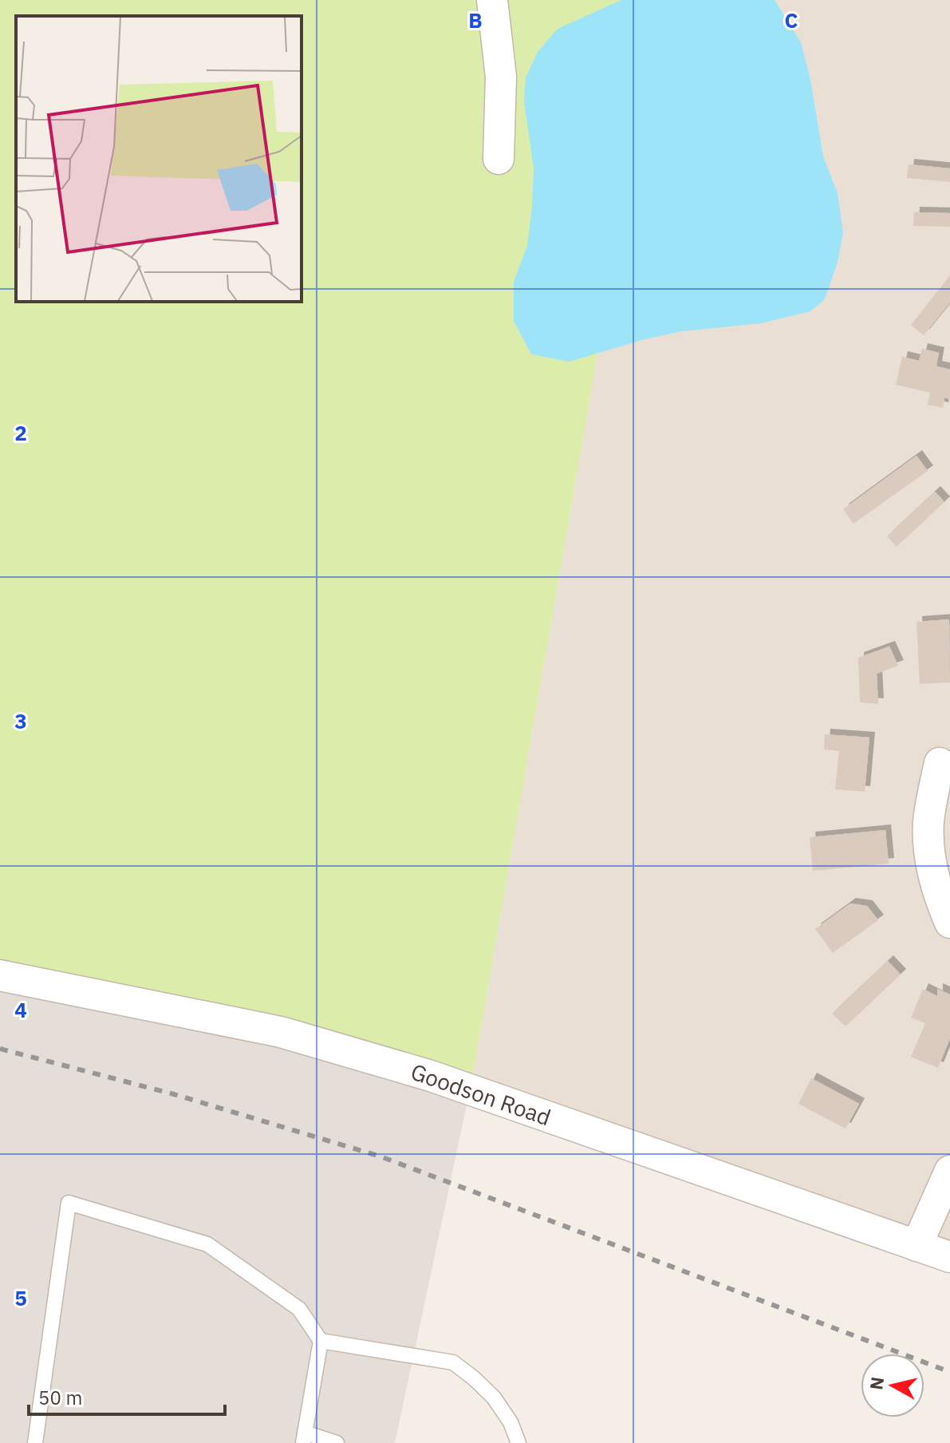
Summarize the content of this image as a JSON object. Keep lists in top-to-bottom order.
{
  "streets": {
    "street": ["Goodson Road"]
  },
  "scale_bar": "50 m",
  "north": "left",
  "grid": {
    "columns": ["B", "C"],
    "rows": [
      "2",
      "3",
      "4",
      "5"
    ]
  }
}
